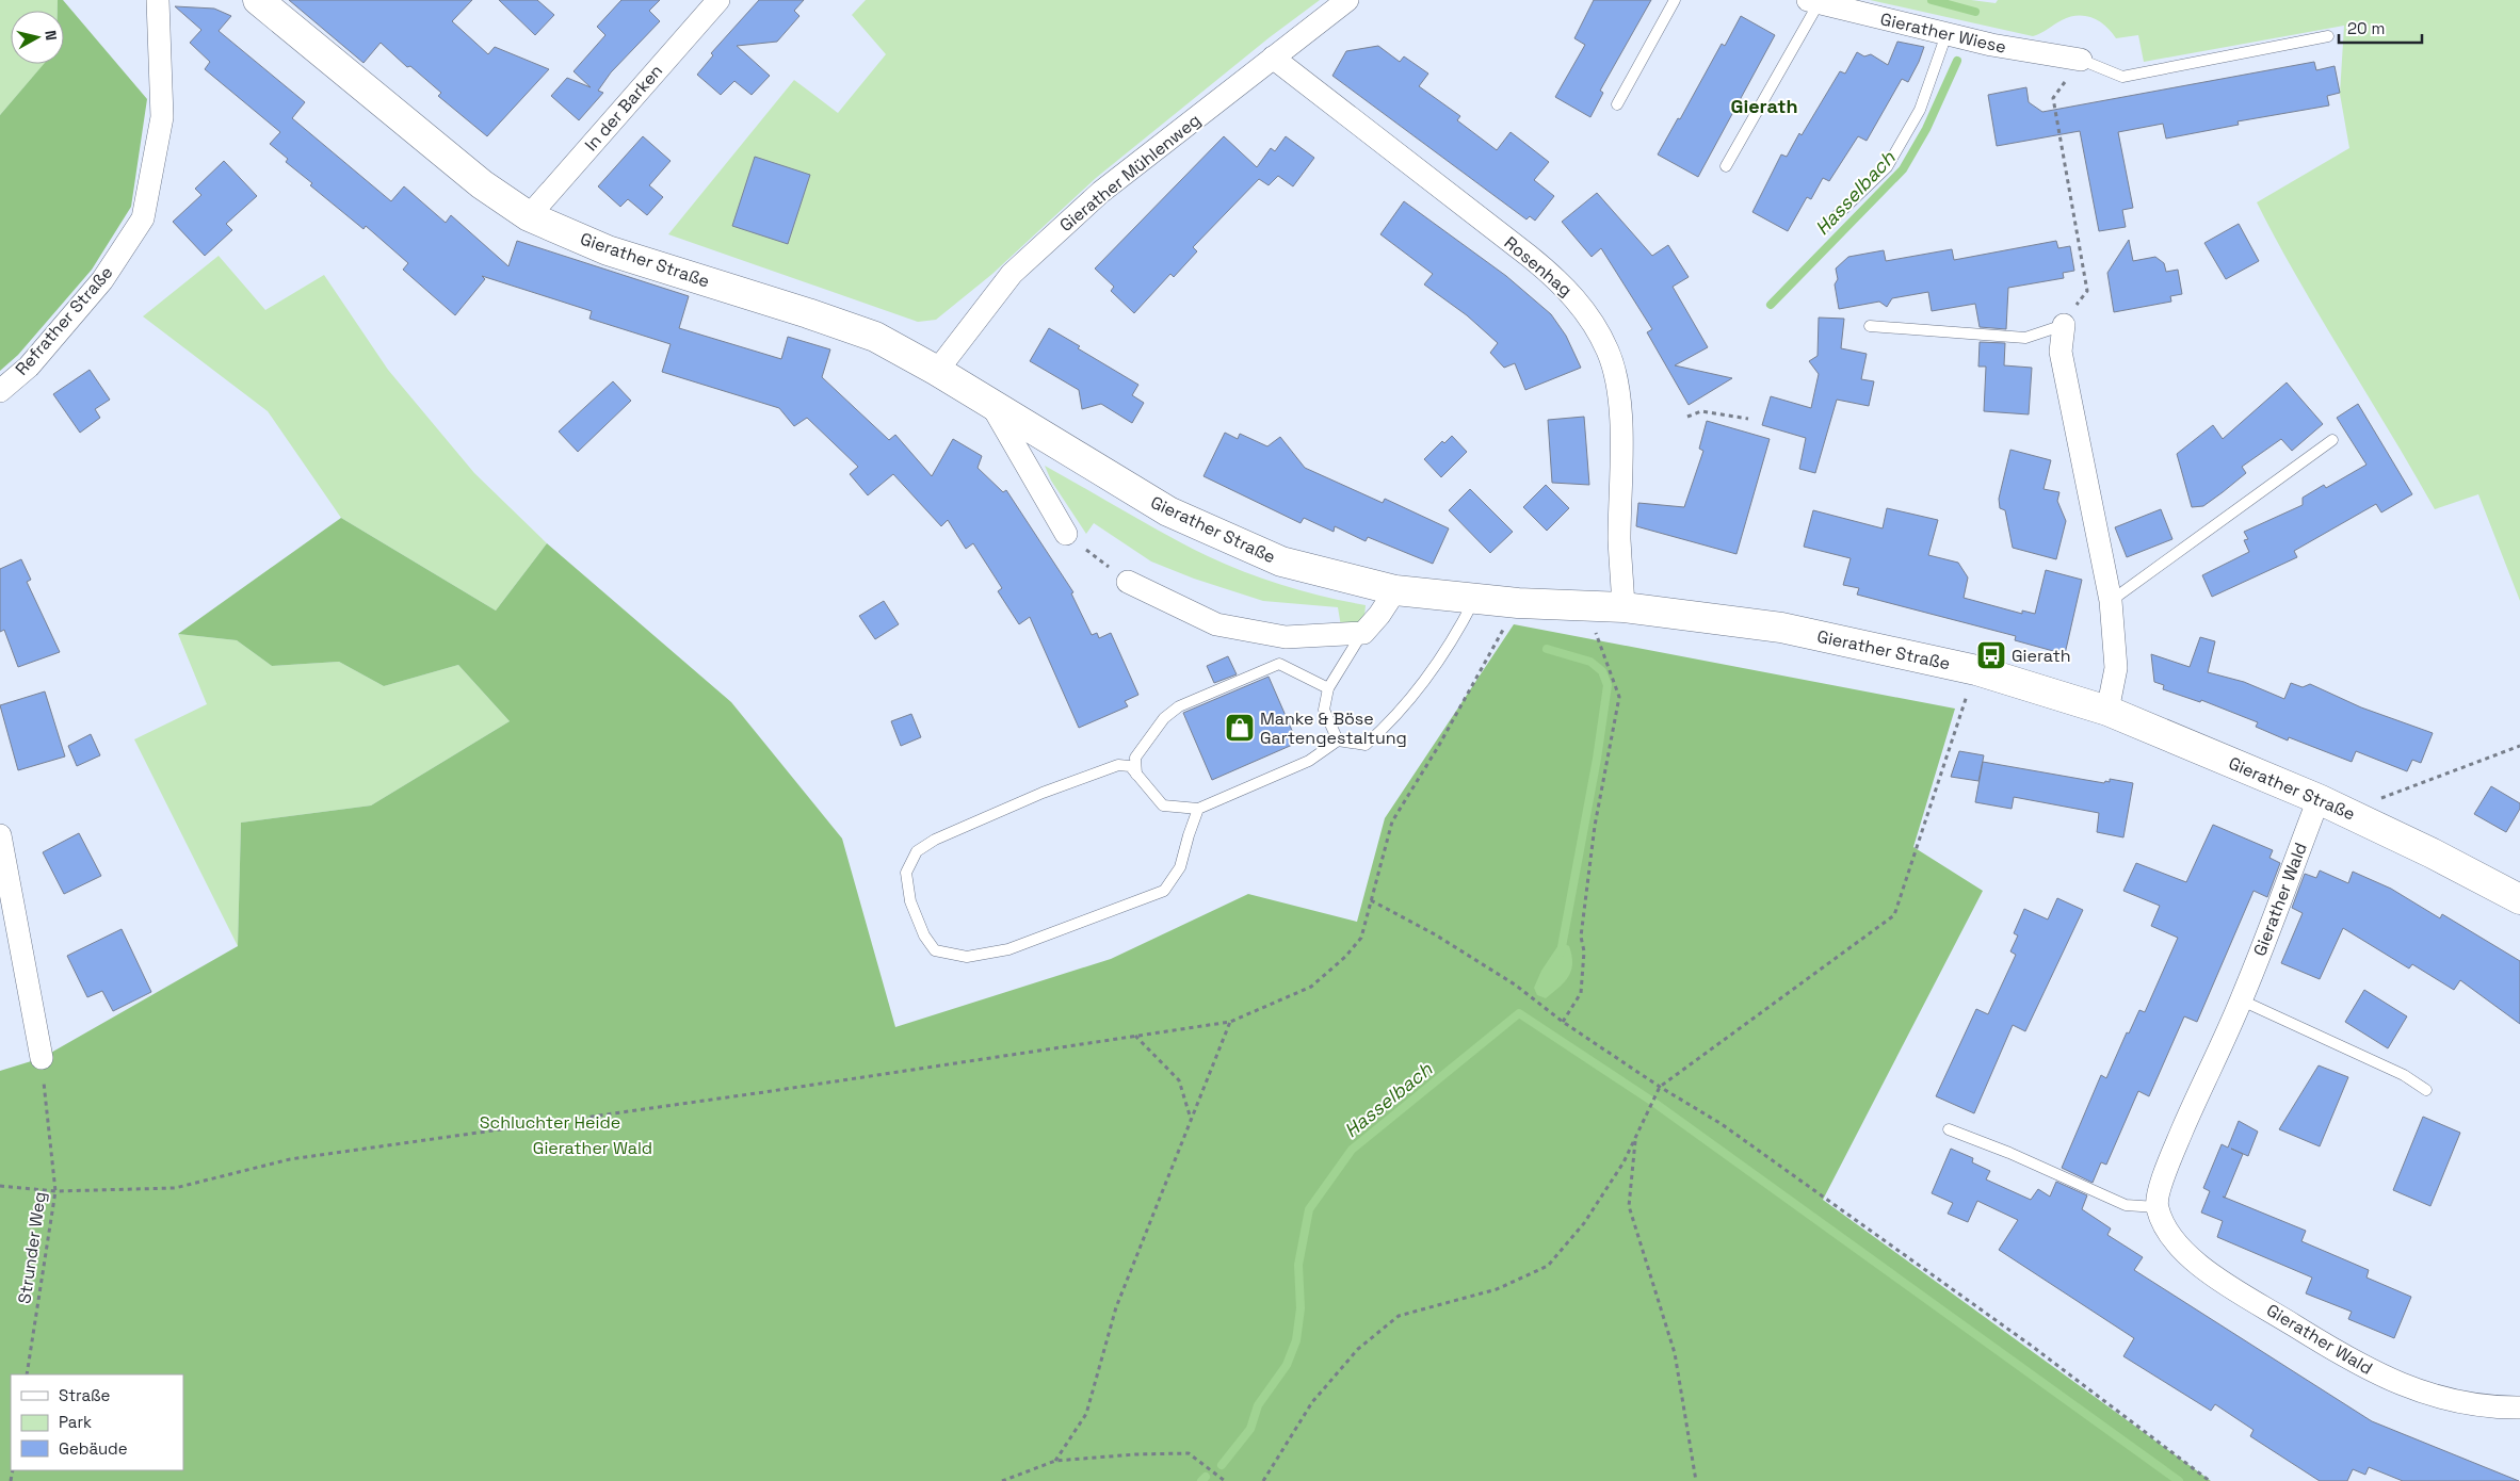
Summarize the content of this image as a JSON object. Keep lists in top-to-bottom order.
{
  "streets": {
    "street": [
      "Gierather Wiese",
      "In der Barken",
      "Gierather Mühlenweg",
      "Gierather Straße",
      "Rosenhag",
      "Refrather Straße",
      "Gierather Wald"
    ],
    "path": ["Strunder Weg"]
  },
  "crossings": [
    ["In der Barken", "Gierather Straße"],
    ["Gierather Mühlenweg", "Gierather Straße"],
    ["Gierather Mühlenweg", "Rosenhag"],
    ["Gierather Straße", "Rosenhag"],
    ["Gierather Straße", "Gierather Wald"]
  ],
  "districts": ["Gierath"],
  "water": ["Hasselbach"],
  "parks": ["Schluchter Heide", "Gierather Wald"],
  "places": {
    "bus stop": ["Gierath"],
    "shop": ["Manke & Böse Gartengestaltung"]
  },
  "legend": ["Straße", "Park", "Gebäude"],
  "scale_bar": "20 m",
  "north": "right"
}
